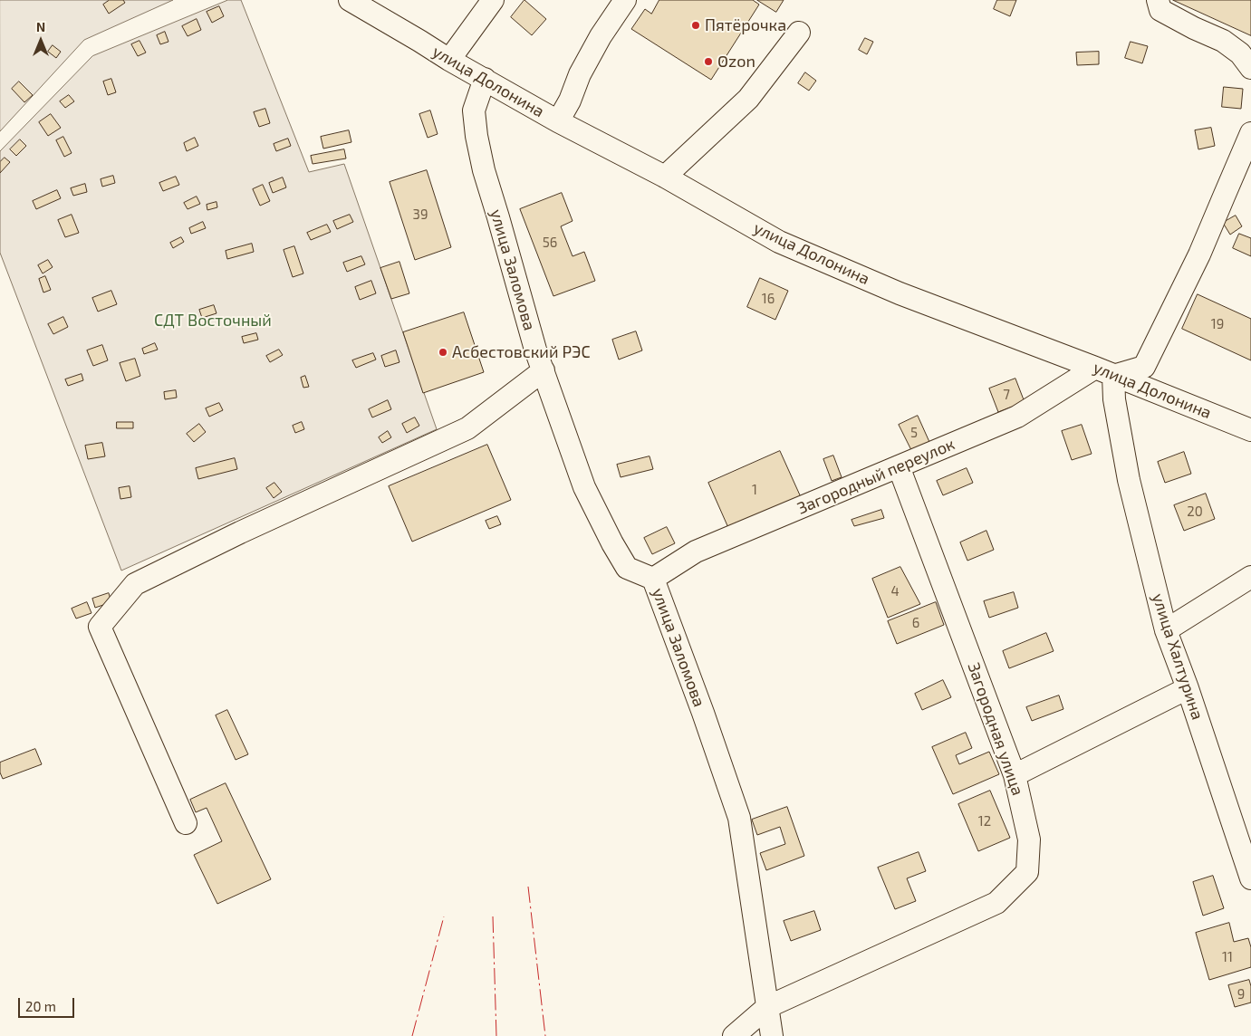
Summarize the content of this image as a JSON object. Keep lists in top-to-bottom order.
{
  "streets": {
    "street": [
      "улица Долонина",
      "улица Заломова",
      "Загородный переулок",
      "улица Халтурина",
      "Загородная улица"
    ]
  },
  "crossings": [
    ["улица Долонина", "улица Заломова"],
    ["улица Долонина", "Загородный переулок"],
    ["улица Долонина", "улица Халтурина"],
    ["улица Заломова", "Загородный переулок"],
    ["улица Заломова", "Загородная улица"],
    ["Загородный переулок", "улица Халтурина"],
    ["Загородный переулок", "Загородная улица"]
  ],
  "parks": ["СДТ Восточный"],
  "places": ["Пятёрочка", "Ozon", "Асбестовский РЭС"],
  "house_numbers": [
    "39",
    "56",
    "16",
    "19",
    "7",
    "5",
    "1",
    "20",
    "4",
    "6",
    "12",
    "11",
    "9"
  ],
  "scale_bar": "20 m",
  "north": "top"
}
